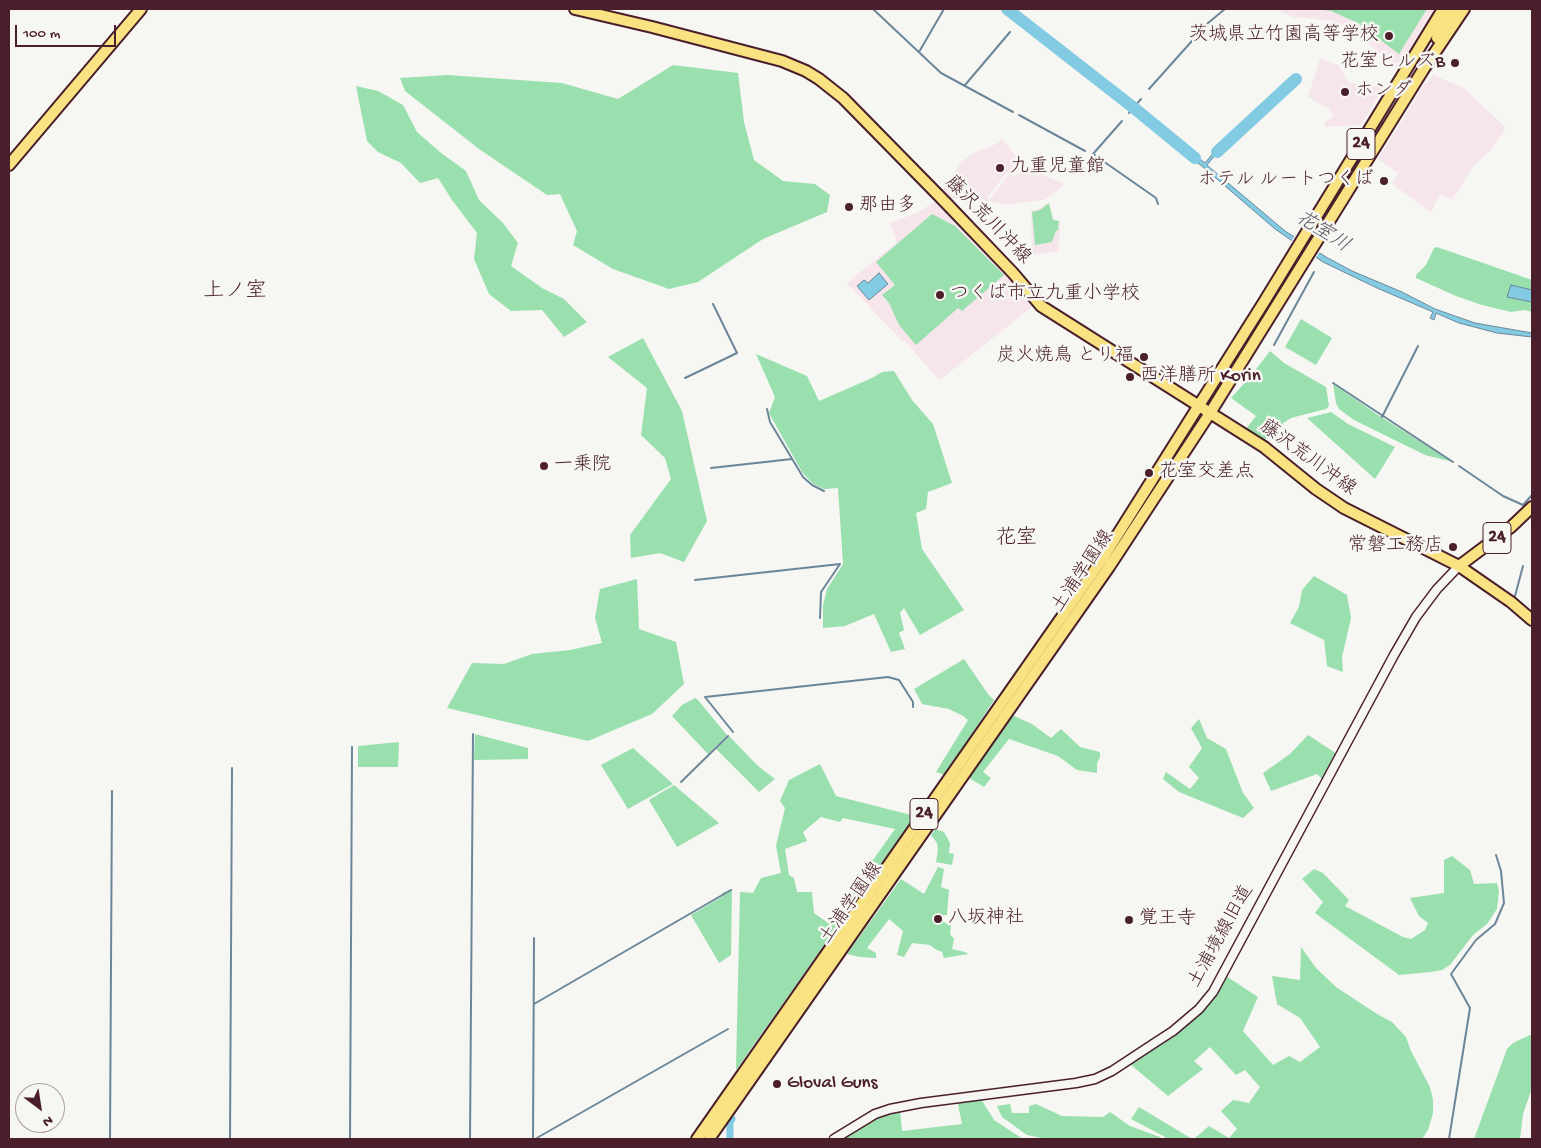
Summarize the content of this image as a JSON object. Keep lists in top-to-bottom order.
{
  "streets": {
    "main road": ["24", "藤沢荒川沖線", "土浦学園線"],
    "street": ["土浦境線旧道"]
  },
  "crossings": [
    ["24", "藤沢荒川沖線"],
    ["24", "土浦学園線"],
    ["24", "土浦境線旧道"],
    ["藤沢荒川沖線", "土浦学園線"],
    ["藤沢荒川沖線", "土浦境線旧道"]
  ],
  "districts": ["上ノ室", "花室"],
  "water": ["花室川"],
  "places": [
    "茨城県立竹園高等学校",
    "花室ヒルズB",
    "ホンダ",
    "九重児童館",
    "ホテル ルートつくば",
    "那由多",
    "つくば市立九重小学校",
    "炭火焼鳥 とり福",
    "西洋膳所 Korin",
    "一乗院",
    "花室交差点",
    "常磐工務店",
    "八坂神社",
    "覚王寺",
    "Gloval Guns"
  ],
  "scale_bar": "100 m",
  "north": "bottom right"
}
